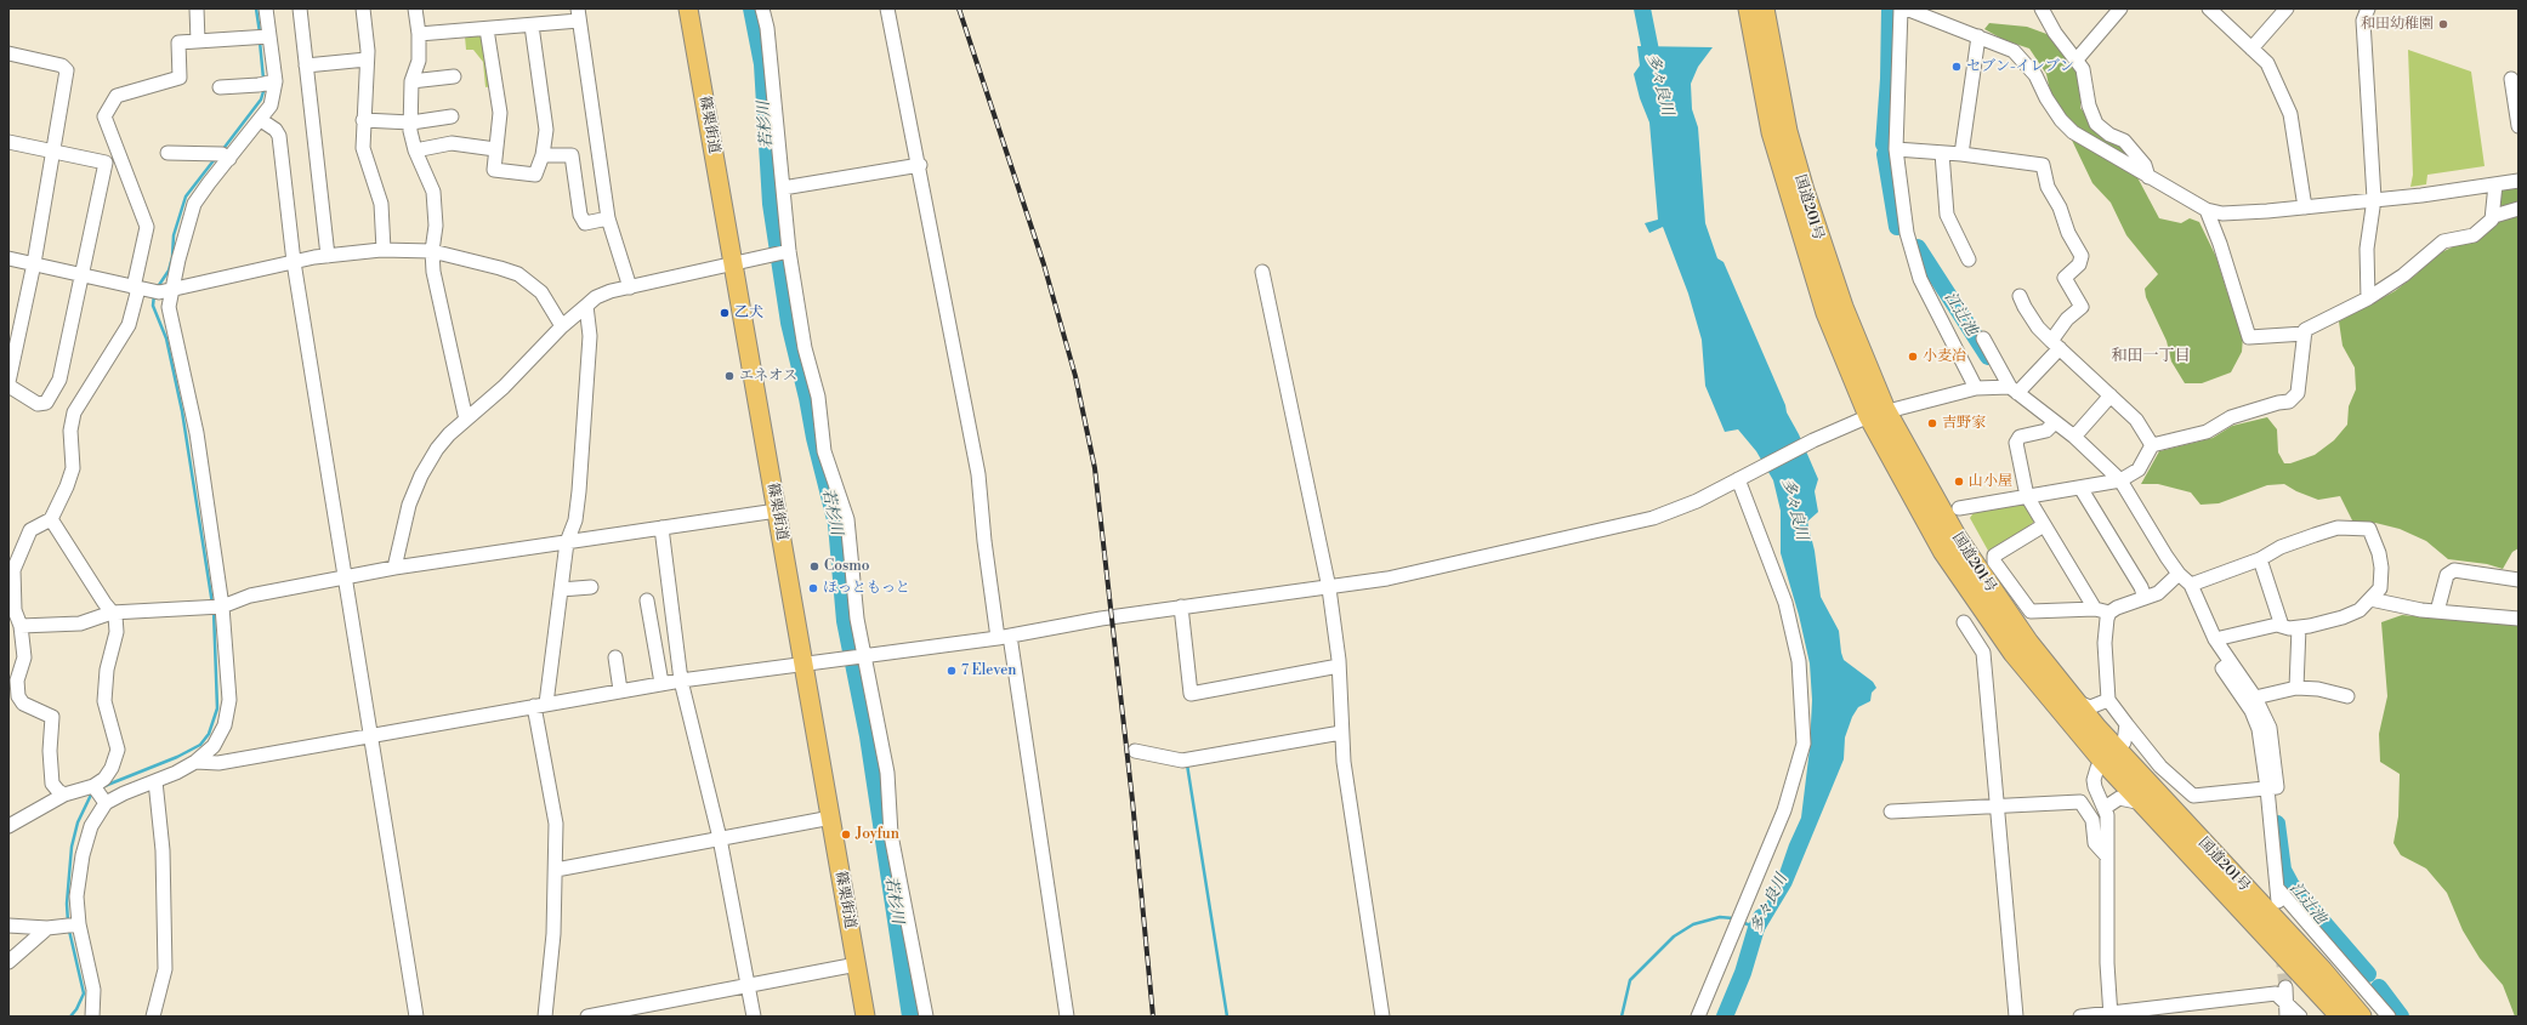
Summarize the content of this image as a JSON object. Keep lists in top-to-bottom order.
{
  "streets": {
    "highway": ["国道201号"],
    "main road": ["篠栗街道"]
  },
  "districts": ["和田一丁目"],
  "water": ["多々良川", "若杉川", "江辻池"],
  "places": [
    "和田幼稚園",
    "セブン-イレブン",
    "乙犬",
    "小麦冶",
    "エネオス",
    "吉野家",
    "山小屋",
    "Cosmo",
    "ほっともっと",
    "7 Eleven",
    "Joyfun"
  ]
}
